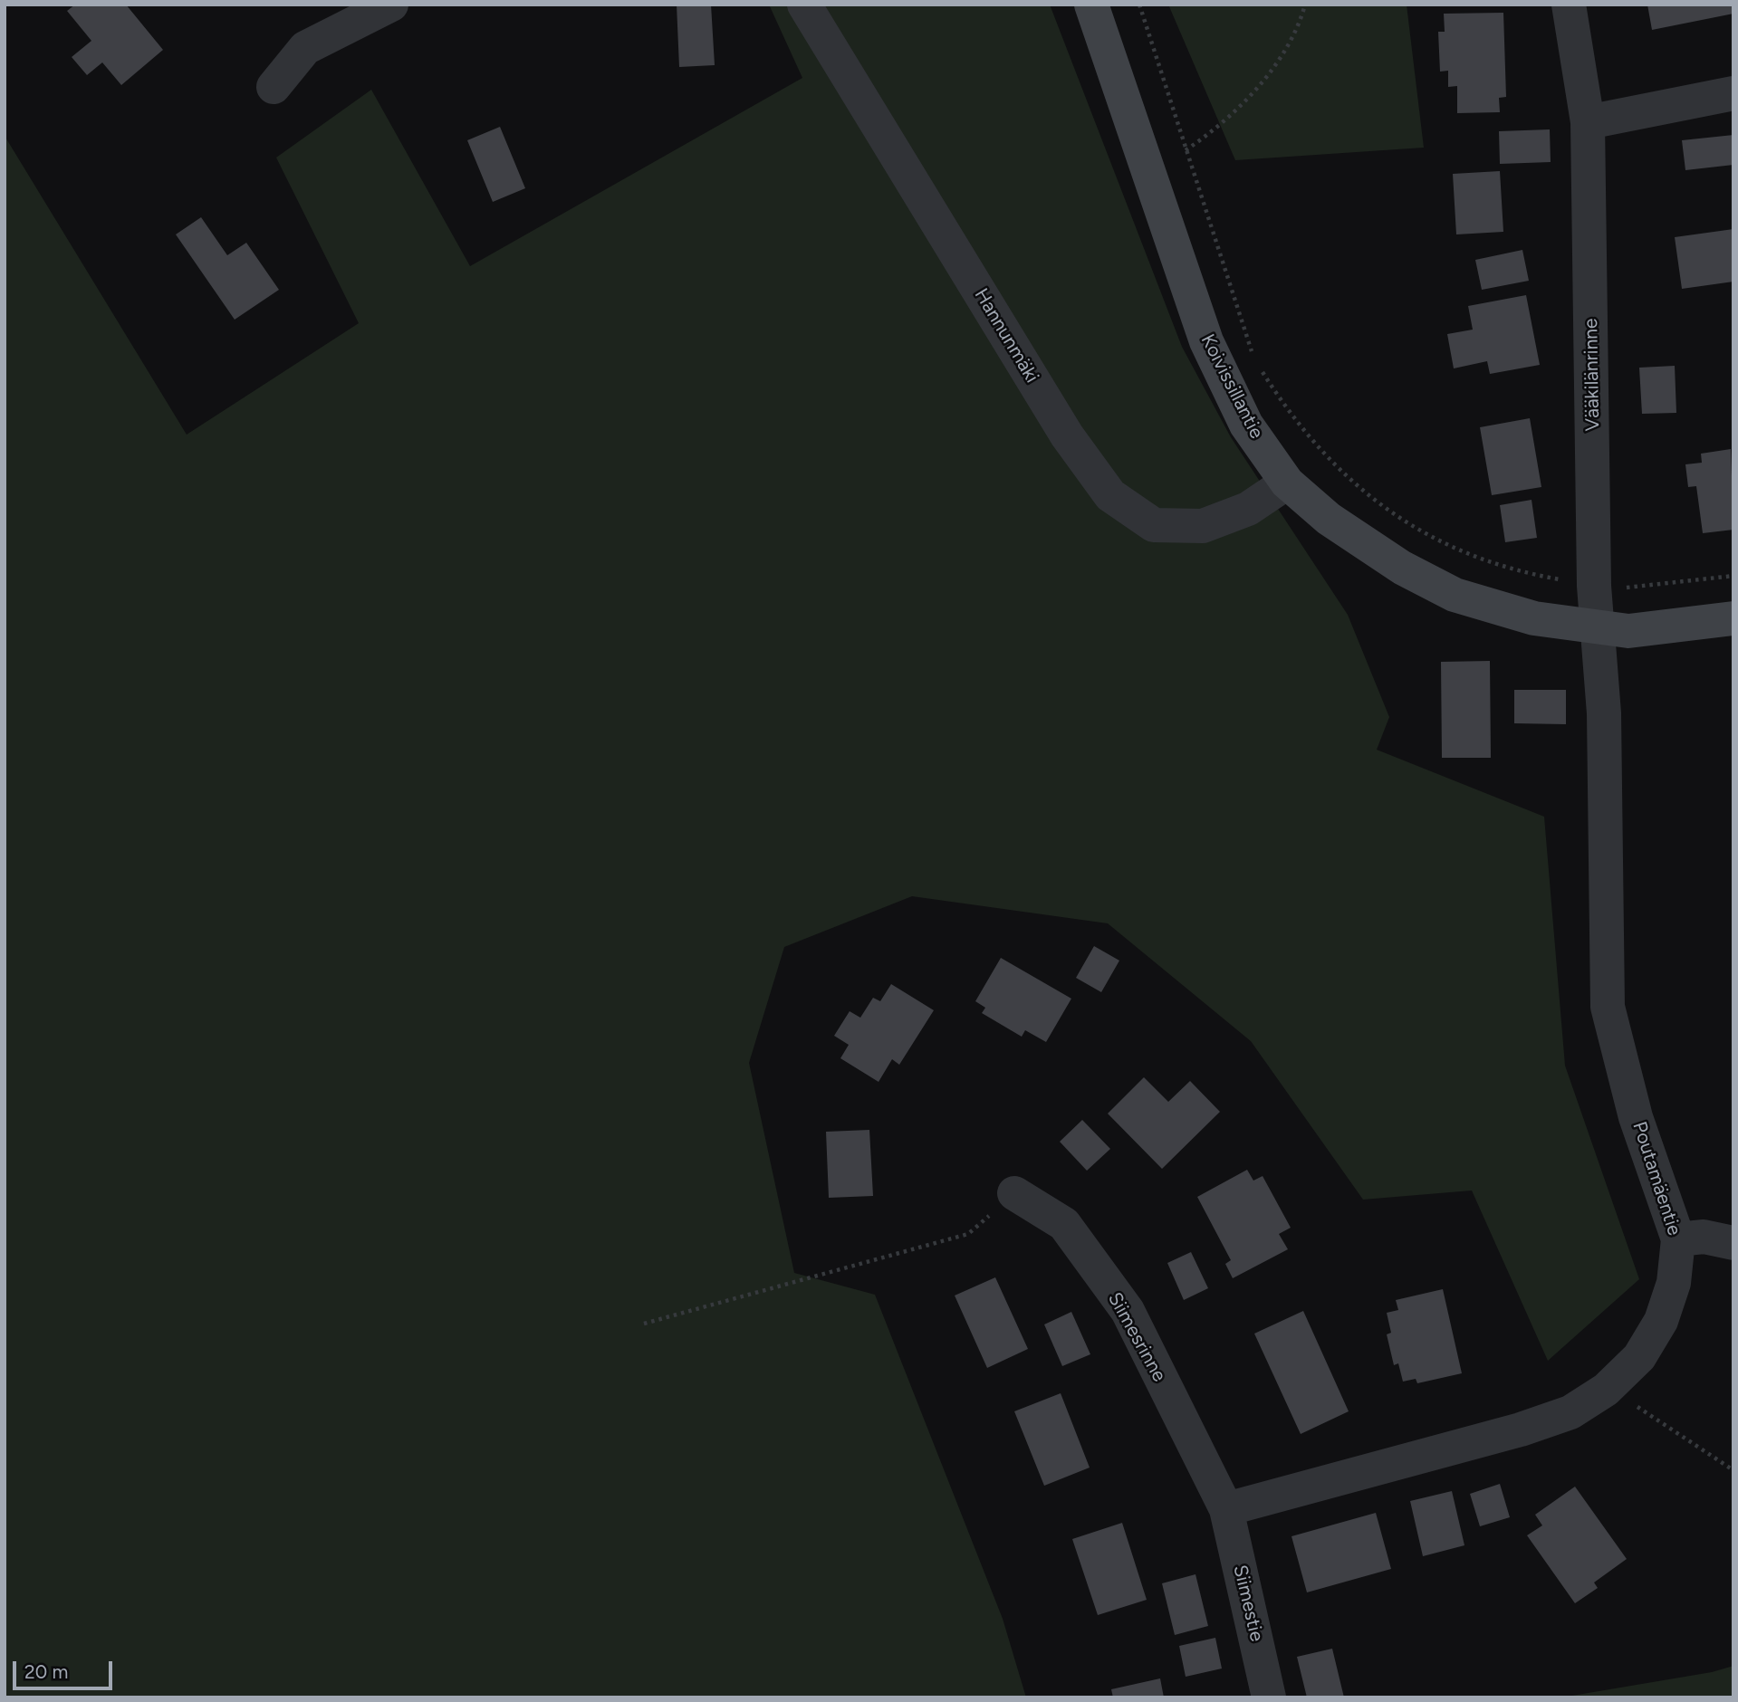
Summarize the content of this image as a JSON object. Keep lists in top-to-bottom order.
{
  "streets": {
    "street": [
      "Hannunmäki",
      "Vääkilänrinne",
      "Koivissillantie",
      "Poutamäentie",
      "Siimesrinne",
      "Siimestie"
    ]
  },
  "crossings": [
    ["Hannunmäki", "Koivissillantie"],
    ["Vääkilänrinne", "Koivissillantie"],
    ["Vääkilänrinne", "Poutamäentie"],
    ["Koivissillantie", "Poutamäentie"],
    ["Poutamäentie", "Siimesrinne"],
    ["Poutamäentie", "Siimestie"],
    ["Siimesrinne", "Siimestie"]
  ],
  "scale_bar": "20 m"
}
